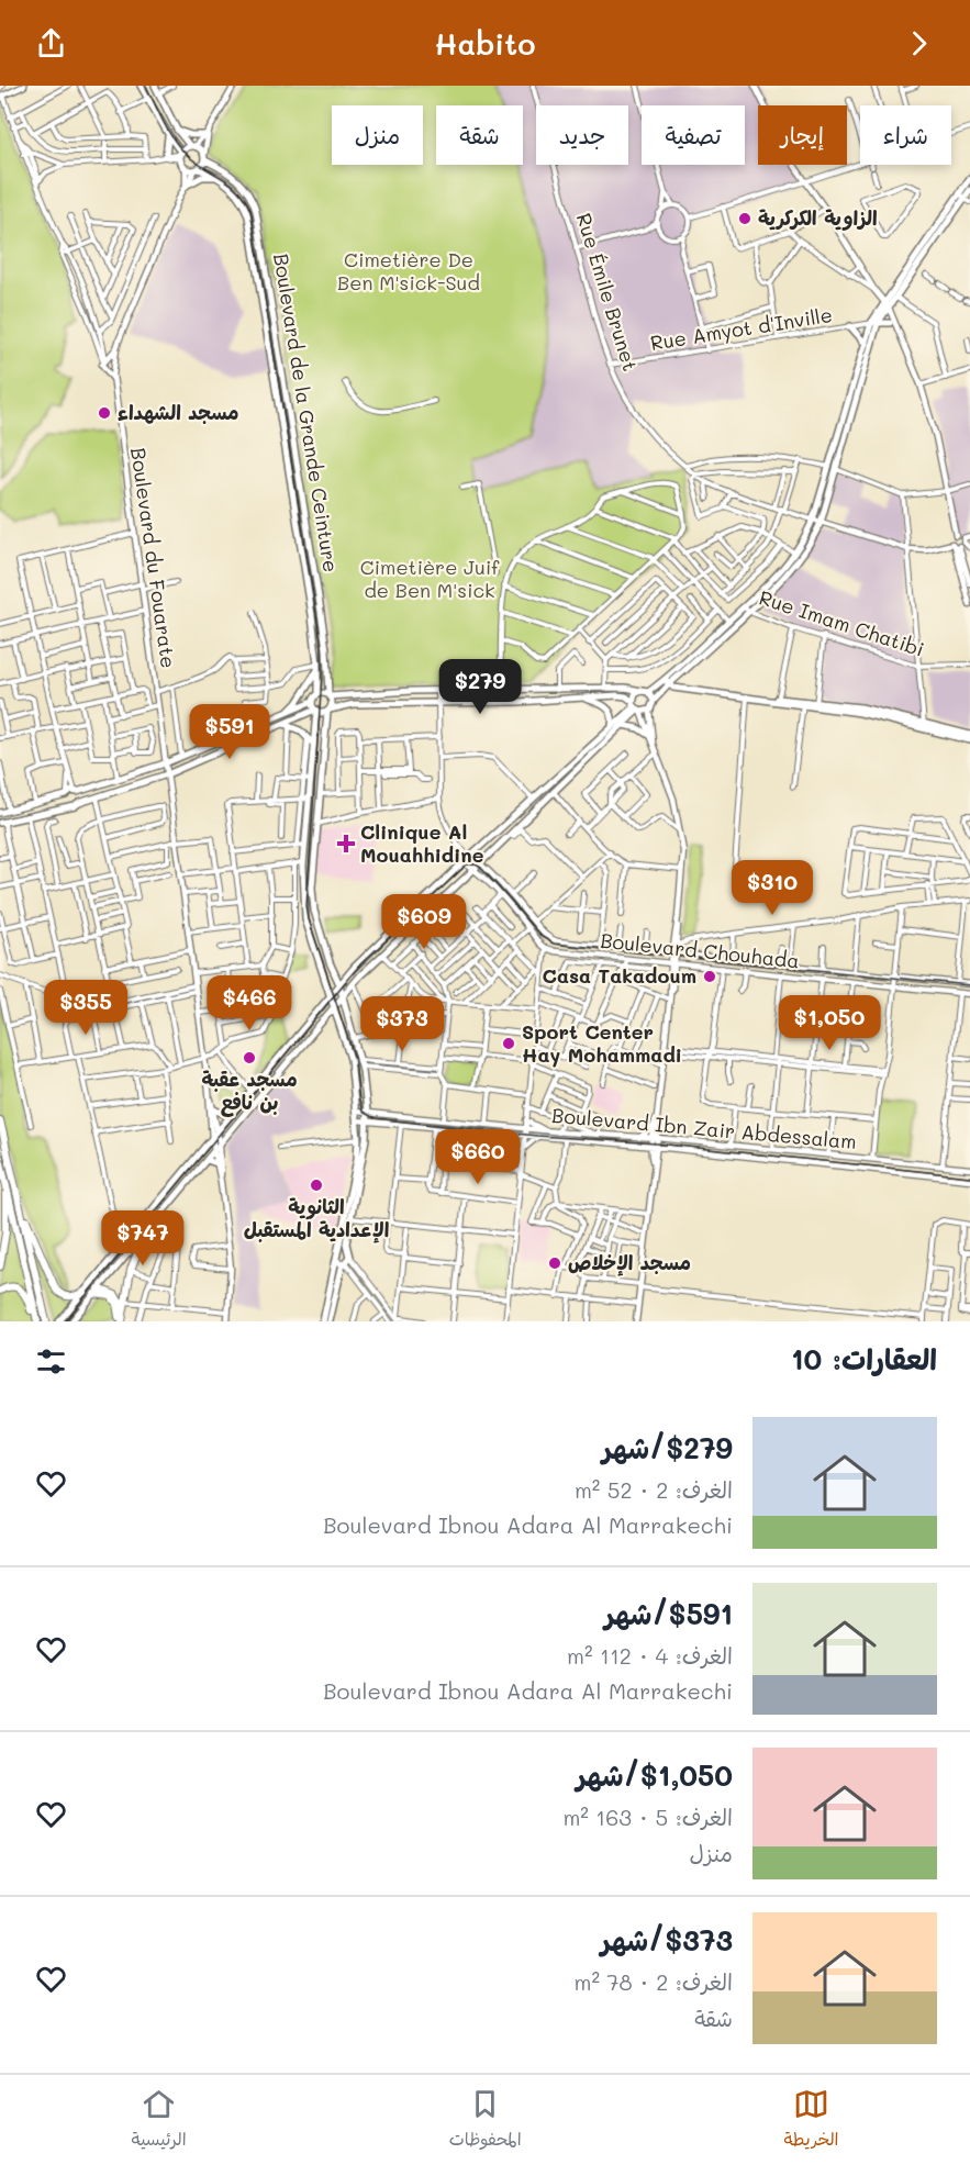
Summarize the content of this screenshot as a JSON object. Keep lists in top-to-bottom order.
{
  "streets": {
    "main road": ["Boulevard de la Grande Ceinture"],
    "street": [
      "Rue Émile Brunet",
      "Rue Amyot d'Inville",
      "Boulevard du Fouarate",
      "Rue Imam Chatibi",
      "Boulevard Chouhada",
      "Boulevard Ibn Zair Abdessalam"
    ]
  },
  "crossings": [
    ["Rue Émile Brunet", "Rue Amyot d'Inville"],
    ["Boulevard de la Grande Ceinture", "Boulevard du Fouarate"]
  ],
  "parks": ["Cimetière De Ben M'sick-Sud", "Cimetière Juif de Ben M'sick"],
  "places": {
    "other": [
      "الزاوية الكركرية",
      "مسجد الشهداء",
      "Casa Takadoum",
      "Sport Center Hay Mohammadi",
      "مسجد عقبة بن نافع",
      "الثانوية الإعدادية المستقبل",
      "مسجد الإخلاص"
    ],
    "health": ["Clinique Al Mouahhidine"]
  },
  "page": {
    "header": "Habito",
    "chip": [
      "شراء",
      "إيجار",
      "تصفية",
      "جديد",
      "شقة",
      "منزل"
    ],
    "price": [
      "$279",
      "$591",
      "$310",
      "$609",
      "$466",
      "$355",
      "$1,050",
      "$373",
      "$660",
      "$747"
    ],
    "heading": "العقارات: 10",
    "list": [
      {
        "name": "$279/شهر",
        "note": "الغرف: 2 · 52 m² · Boulevard Ibnou Adara Al Marrakechi"
      },
      {
        "name": "$591/شهر",
        "note": "الغرف: 4 · 112 m² · Boulevard Ibnou Adara Al Marrakechi"
      },
      {
        "name": "$1,050/شهر",
        "note": "الغرف: 5 · 163 m² · منزل"
      },
      {
        "name": "$373/شهر",
        "note": "الغرف: 2 · 78 m² · شقة"
      }
    ],
    "tabs": ["الخريطة", "المحفوظات", "الرئيسية"]
  }
}
